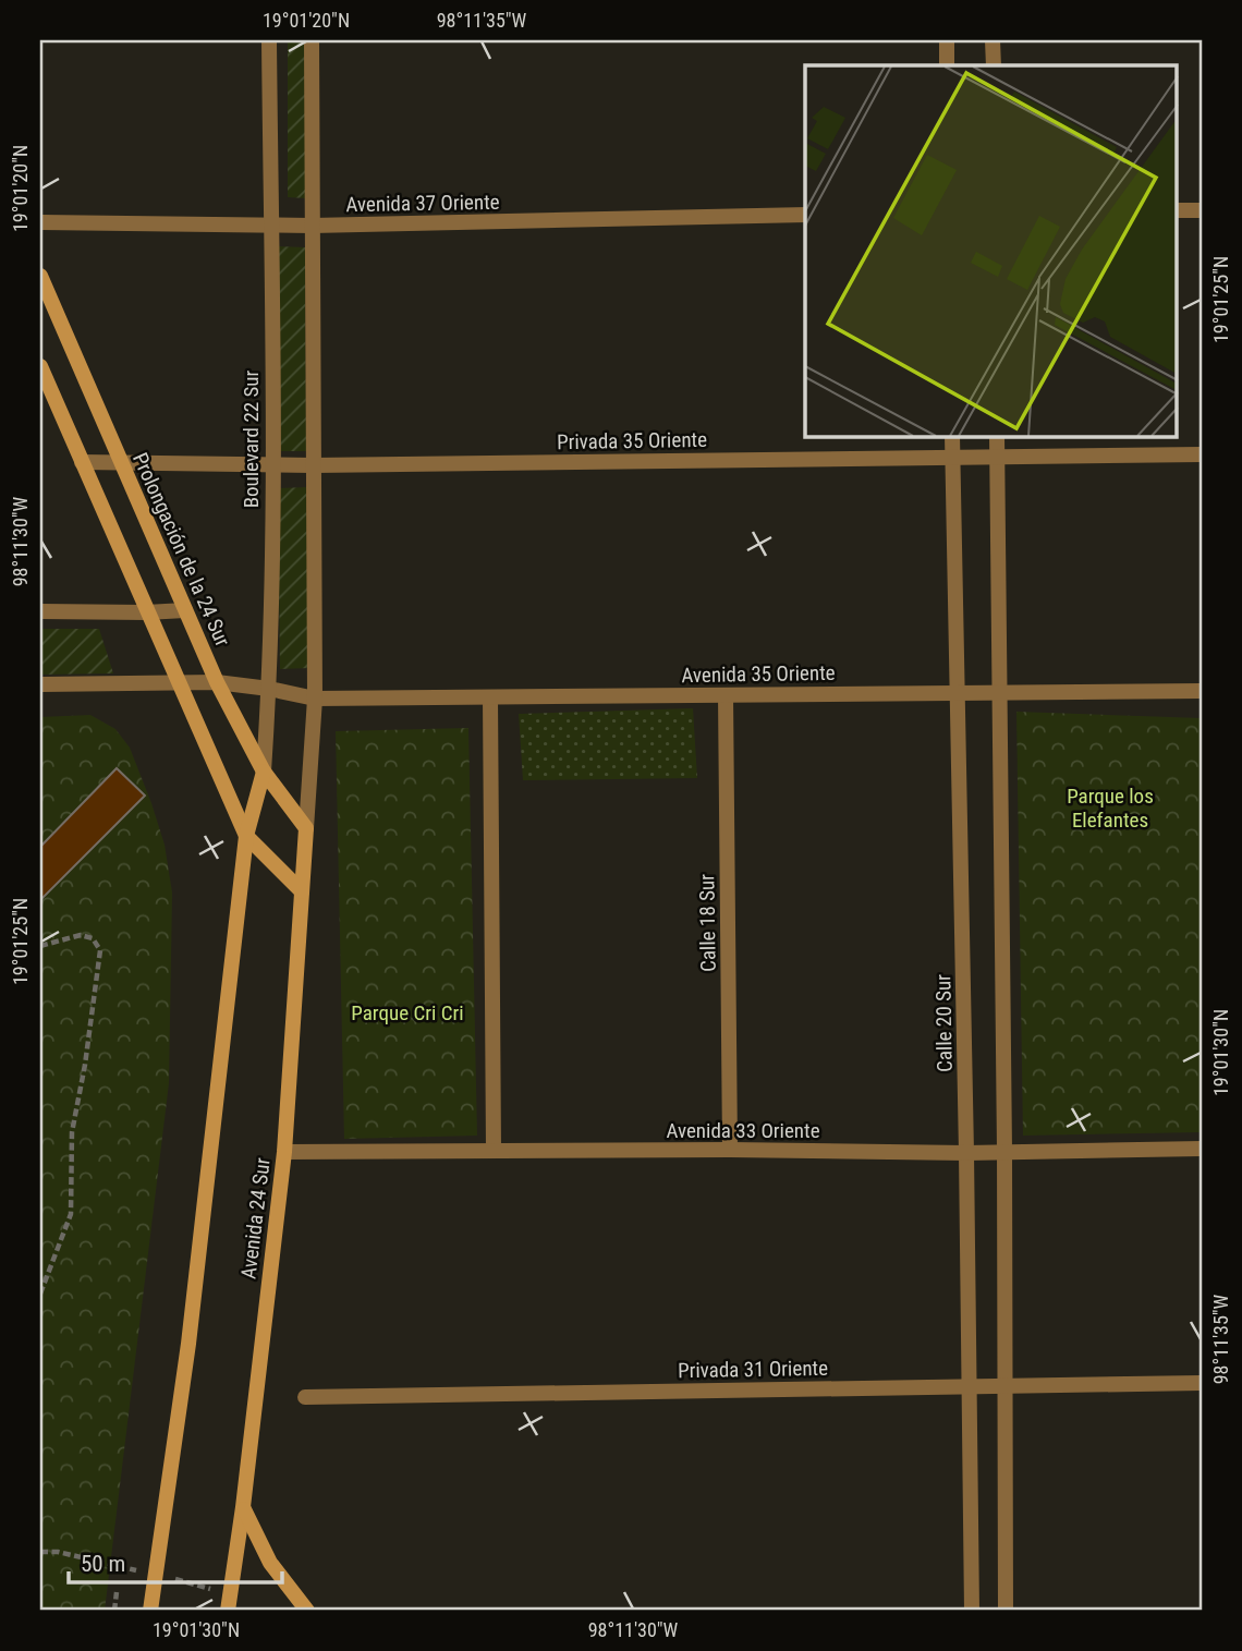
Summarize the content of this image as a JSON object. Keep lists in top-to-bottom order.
{
  "streets": {
    "main road": ["Boulevard 22 Sur", "Prolongación de la 24 Sur", "Avenida 24 Sur"],
    "street": [
      "Avenida 37 Oriente",
      "Privada 35 Oriente",
      "Avenida 35 Oriente",
      "Calle 18 Sur",
      "Calle 20 Sur",
      "Avenida 33 Oriente",
      "Privada 31 Oriente"
    ]
  },
  "crossings": [
    ["Avenida 37 Oriente", "Boulevard 22 Sur"],
    ["Boulevard 22 Sur", "Privada 35 Oriente"],
    ["Boulevard 22 Sur", "Prolongación de la 24 Sur"],
    ["Boulevard 22 Sur", "Avenida 35 Oriente"],
    ["Privada 35 Oriente", "Prolongación de la 24 Sur"],
    ["Privada 35 Oriente", "Calle 20 Sur"],
    ["Prolongación de la 24 Sur", "Avenida 35 Oriente"],
    ["Prolongación de la 24 Sur", "Avenida 24 Sur"],
    ["Avenida 35 Oriente", "Calle 18 Sur"],
    ["Avenida 35 Oriente", "Calle 20 Sur"],
    ["Calle 18 Sur", "Avenida 33 Oriente"],
    ["Calle 20 Sur", "Avenida 33 Oriente"],
    ["Calle 20 Sur", "Privada 31 Oriente"],
    ["Avenida 33 Oriente", "Avenida 24 Sur"]
  ],
  "parks": ["Parque los Elefantes", "Parque Cri Cri"],
  "scale_bar": "50 m",
  "coordinates": [
    "19°01'20\"N",
    "98°11'35\"W",
    "19°01'25\"N",
    "98°11'30\"W",
    "19°01'30\"N"
  ]
}
